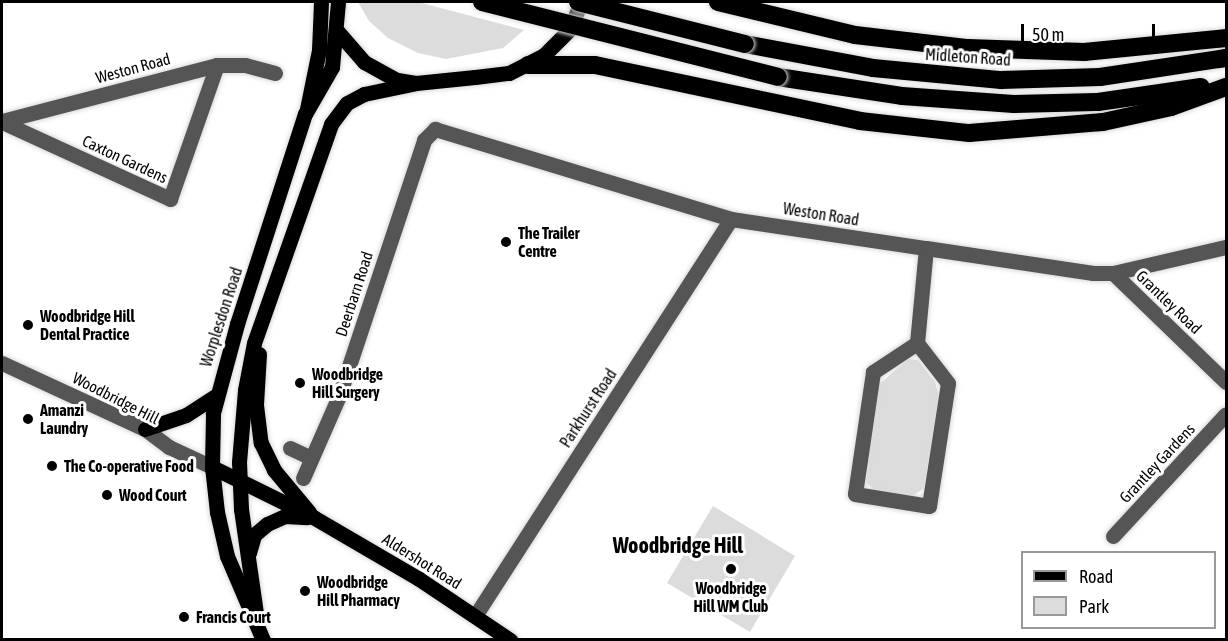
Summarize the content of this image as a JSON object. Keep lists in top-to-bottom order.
{
  "streets": {
    "highway": ["Midleton Road"],
    "main road": ["Worplesdon Road", "Aldershot Road"],
    "street": [
      "Weston Road",
      "Caxton Gardens",
      "Deerbarn Road",
      "Grantley Road",
      "Woodbridge Hill",
      "Parkhurst Road",
      "Grantley Gardens"
    ]
  },
  "crossings": [
    ["Midleton Road", "Worplesdon Road"],
    ["Weston Road", "Caxton Gardens"],
    ["Weston Road", "Deerbarn Road"],
    ["Weston Road", "Grantley Road"],
    ["Weston Road", "Parkhurst Road"],
    ["Worplesdon Road", "Woodbridge Hill"],
    ["Parkhurst Road", "Aldershot Road"]
  ],
  "districts": ["Woodbridge Hill"],
  "places": [
    "The Trailer Centre",
    "Woodbridge Hill Dental Practice",
    "Woodbridge Hill Surgery",
    "Amanzi Laundry",
    "The Co-operative Food",
    "Wood Court",
    "Woodbridge Hill WM Club",
    "Woodbridge Hill Pharmacy",
    "Francis Court"
  ],
  "legend": ["Road", "Park"],
  "scale_bar": "50 m"
}
